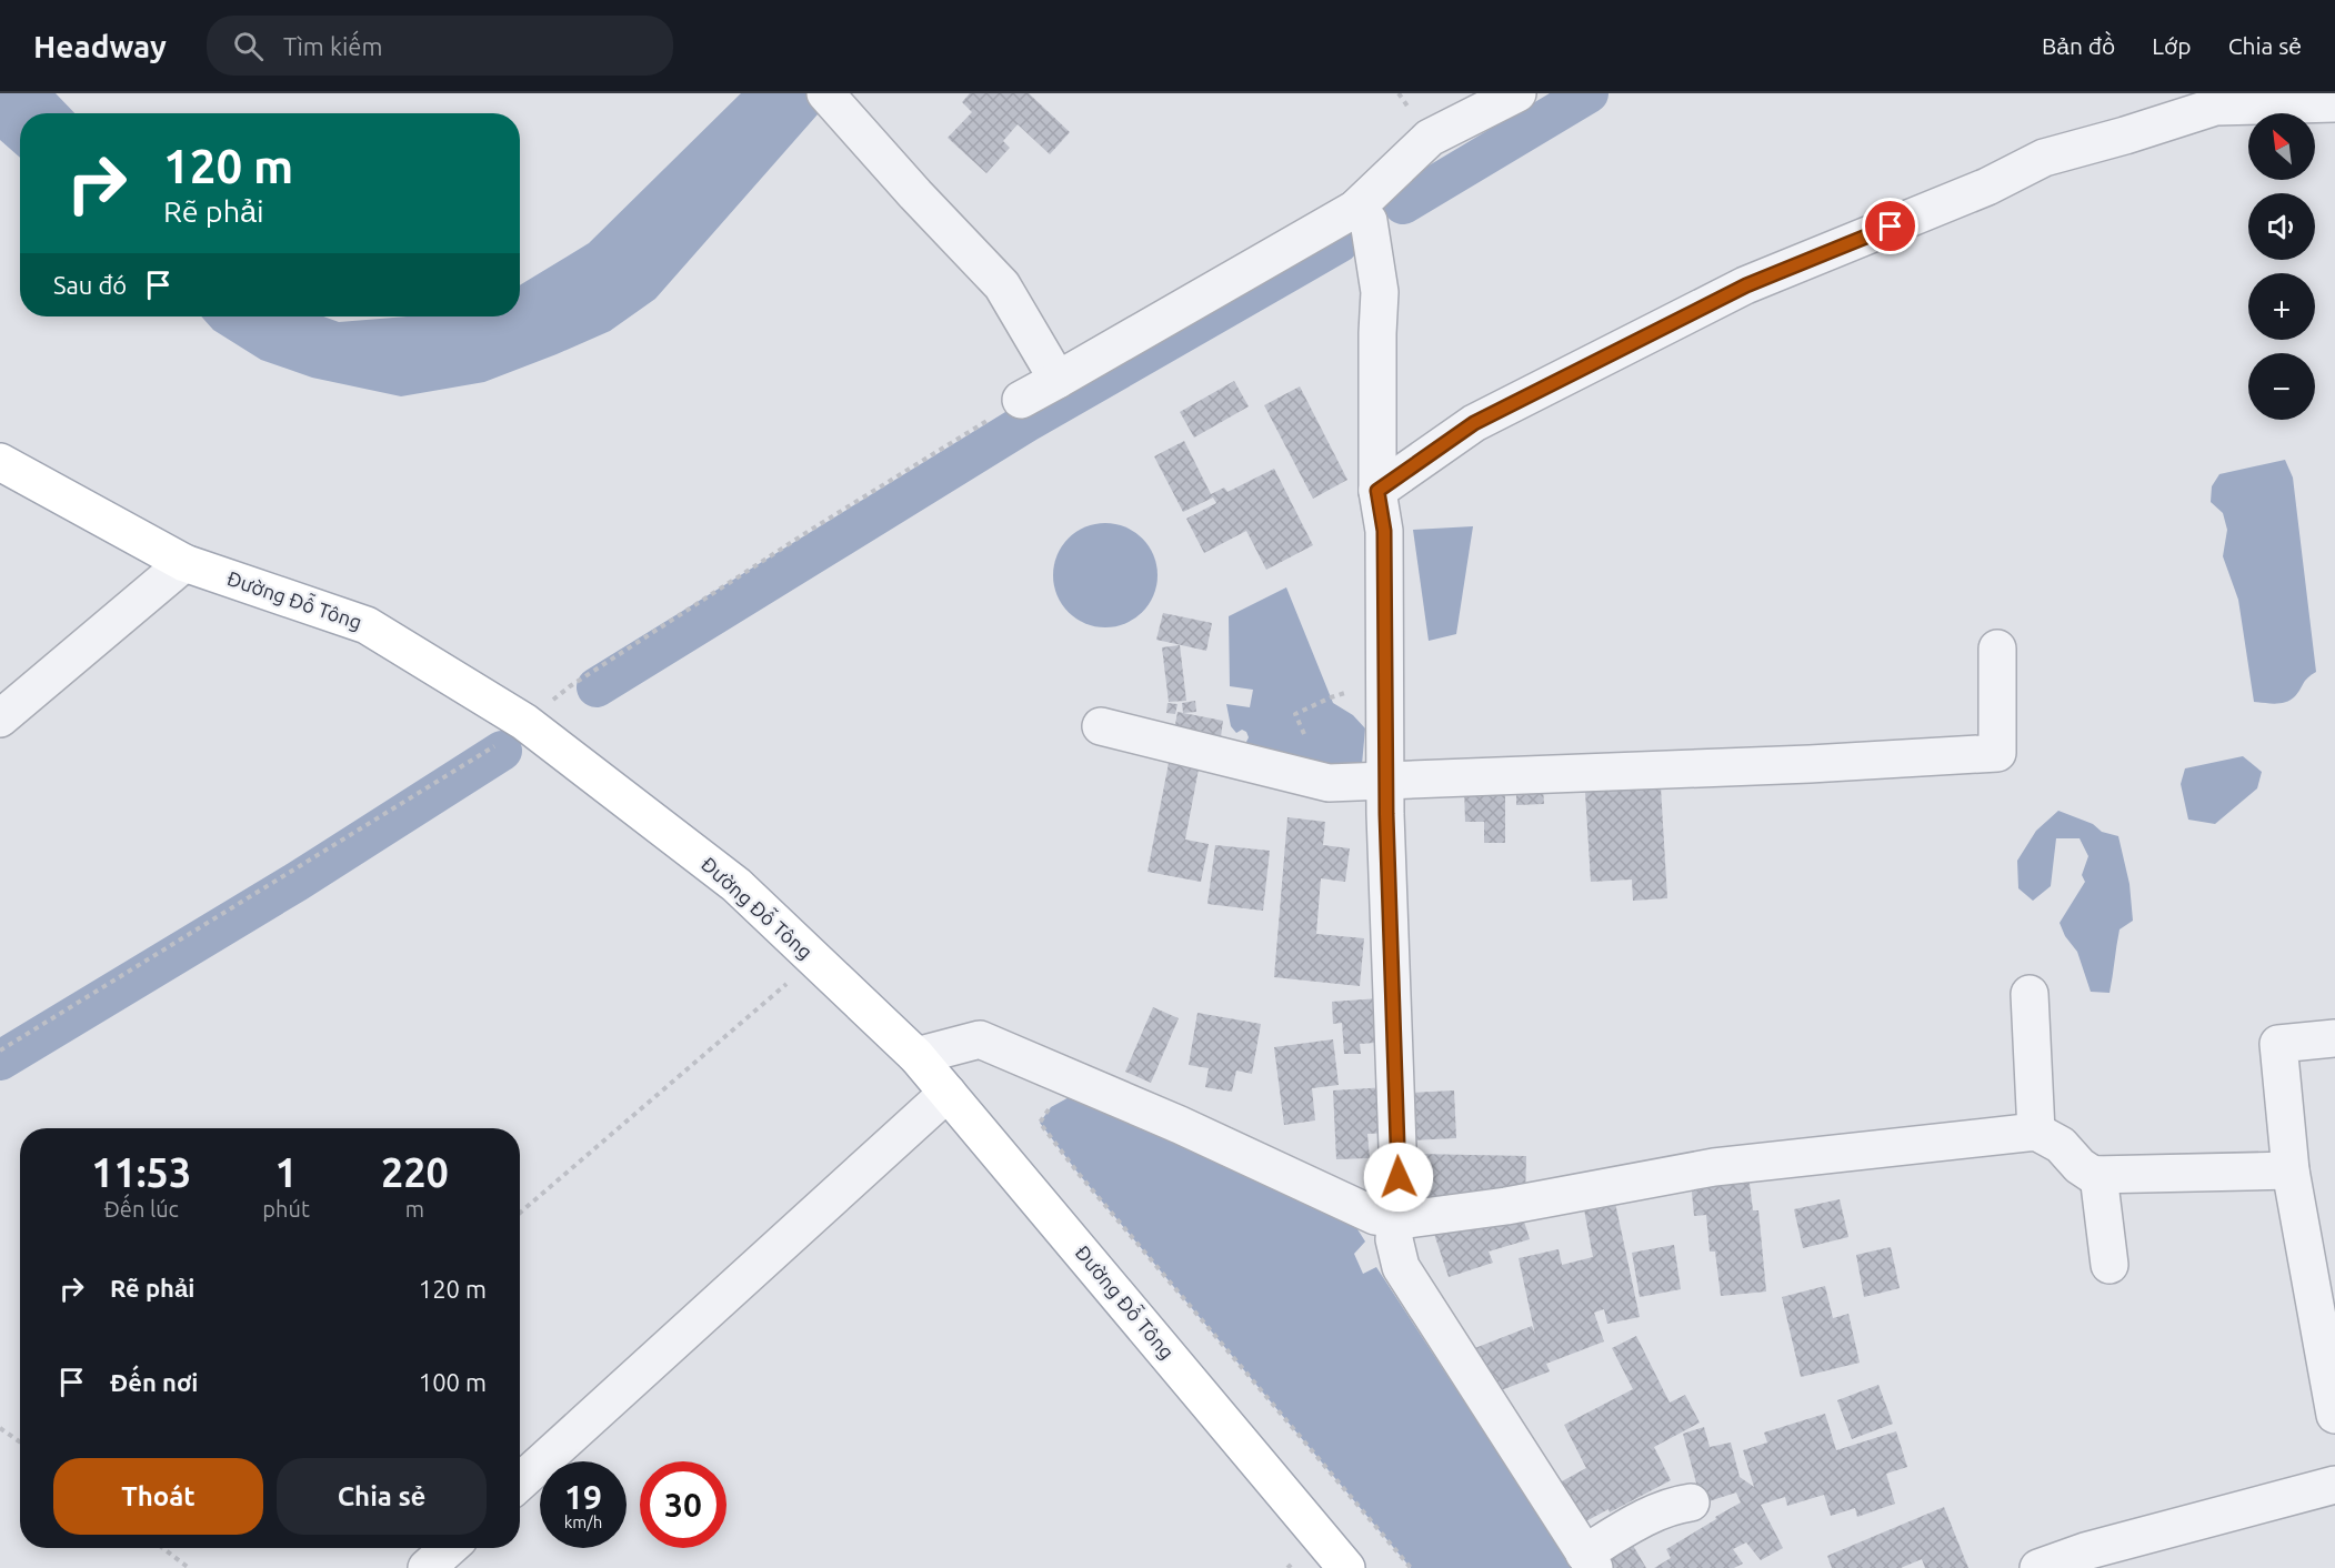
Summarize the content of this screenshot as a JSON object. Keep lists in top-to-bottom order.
{
  "streets": {
    "main road": ["Đường Đỗ Tông"]
  },
  "north": "top left",
  "page": {
    "header": "Headway",
    "search": "Tìm kiếm",
    "nav": ["Bản đồ", "Lớp", "Chia sẻ"],
    "map_buttons": ["+", "−"],
    "turn": ["120 m", "Rẽ phải"],
    "then": "Sau đó",
    "eta": [
      "11:53",
      "Đến lúc",
      "1",
      "phút",
      "220",
      "m"
    ],
    "list": [
      {
        "name": "Rẽ phải",
        "value": "120 m"
      },
      {
        "name": "Đến nơi",
        "value": "100 m"
      }
    ],
    "buttons": ["Thoát", "Chia sẻ"],
    "speed": "19 km/h",
    "limit": "30"
  }
}
